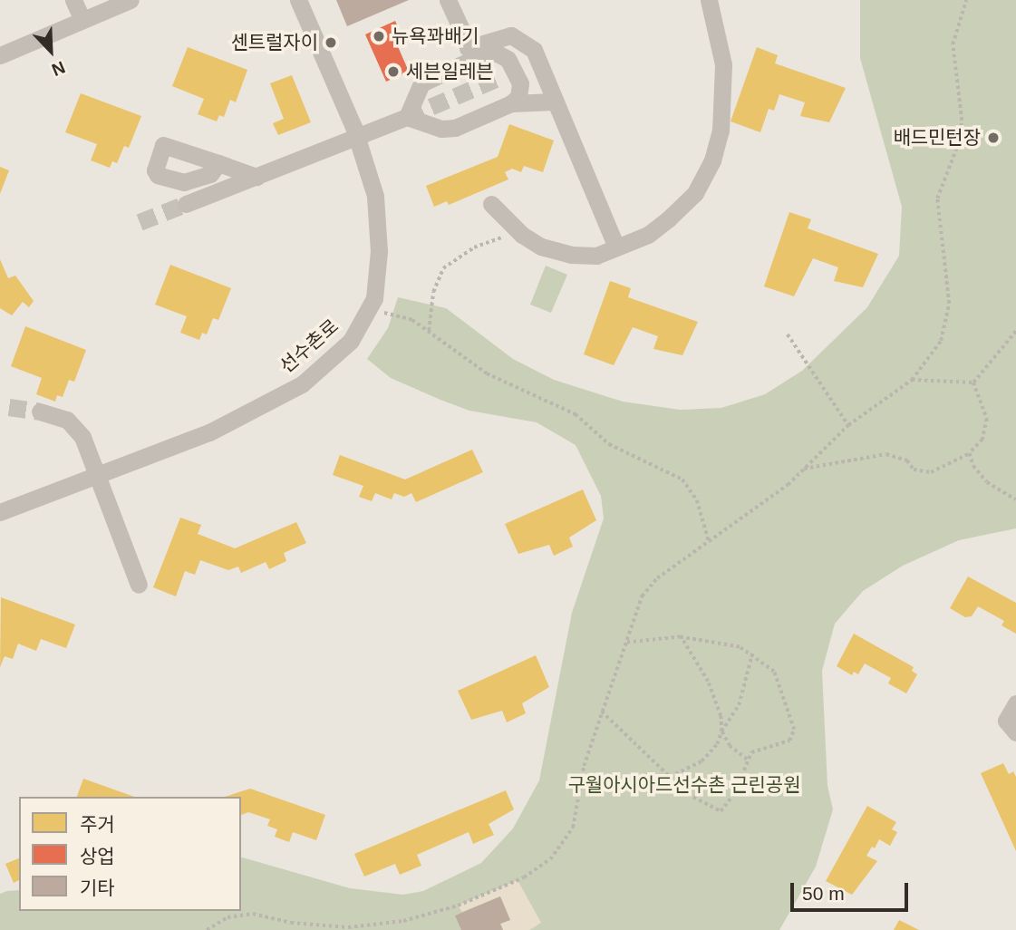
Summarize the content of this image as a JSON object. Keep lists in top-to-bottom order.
{
  "streets": {
    "street": ["선수촌로"]
  },
  "parks": ["구월아시아드선수촌 근린공원"],
  "places": [
    "뉴욕꽈배기",
    "센트럴자이",
    "세븐일레븐",
    "배드민턴장"
  ],
  "legend": ["주거", "상업", "기타"],
  "scale_bar": "50 m",
  "north": "bottom right"
}
